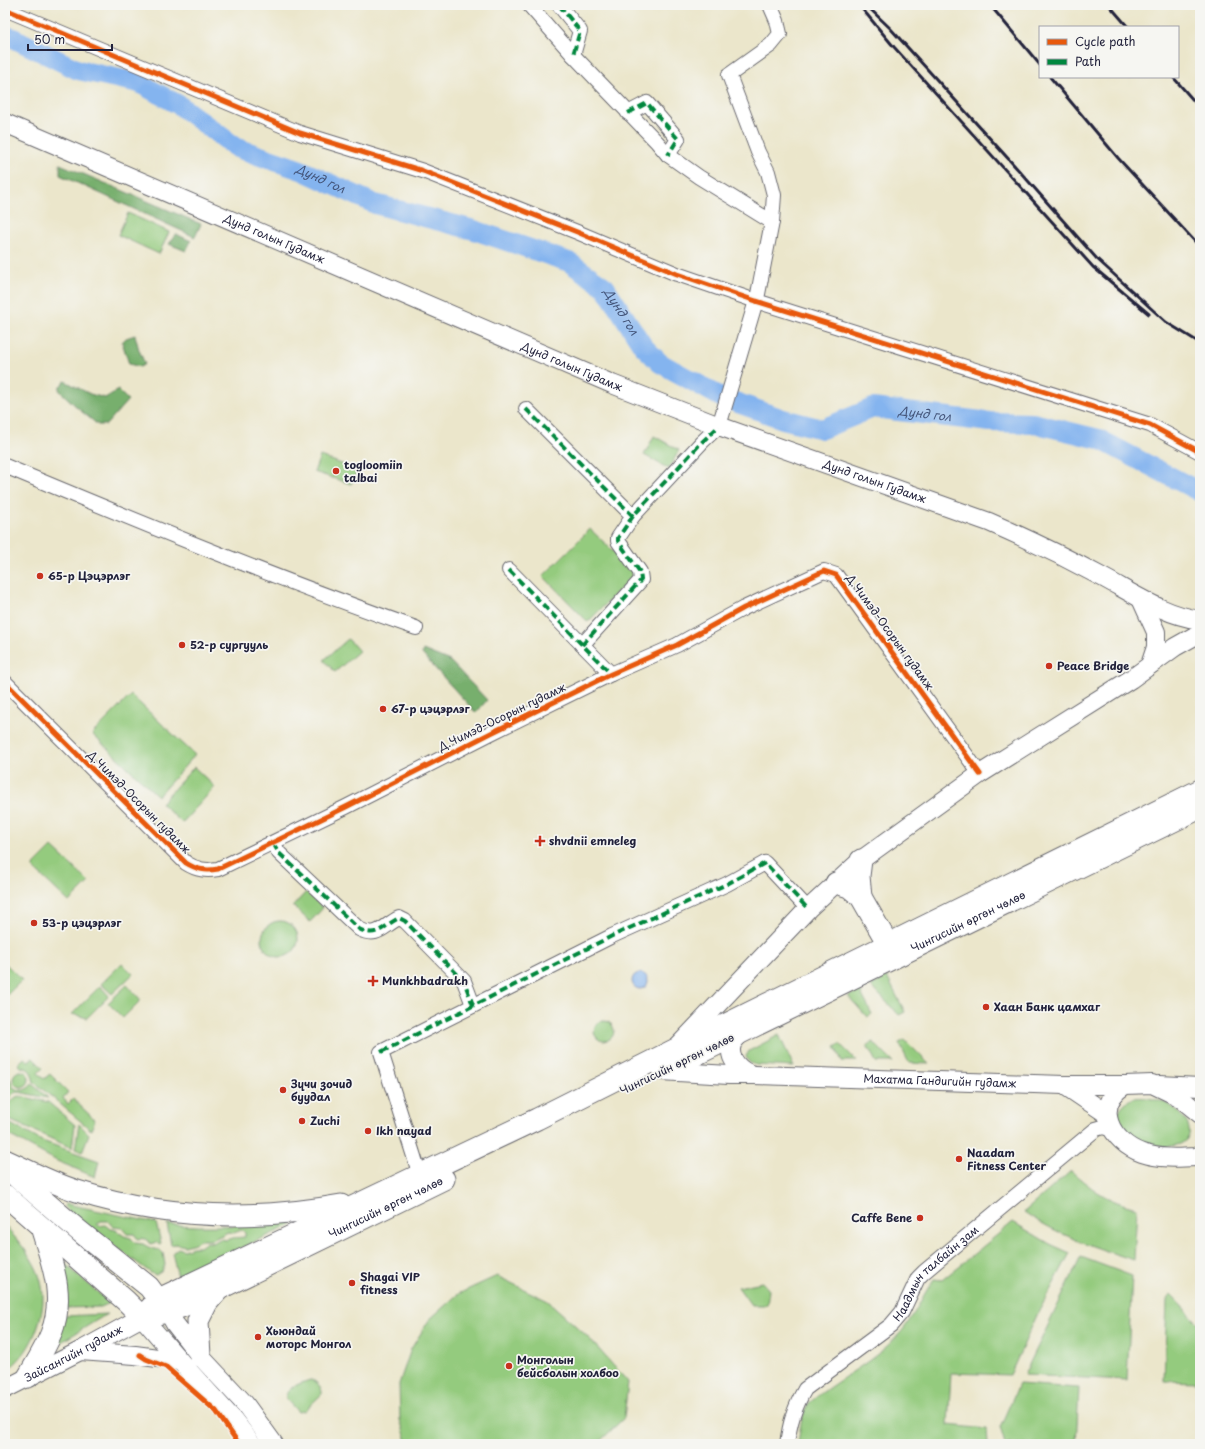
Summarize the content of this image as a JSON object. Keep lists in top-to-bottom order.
{
  "streets": {
    "highway": ["Чингисийн өргөн чөлөө"],
    "main road": ["Дунд голын Гудамж", "Махатма Гандигийн гудамж", "Зайсангийн гудамж"],
    "street": ["Д.Чимэд-Осорын гудамж", "Наадмын талбайн зам"]
  },
  "crossings": [
    ["Чингисийн өргөн чөлөө", "Махатма Гандигийн гудамж"]
  ],
  "water": ["Дунд гол"],
  "places": {
    "other": [
      "togloomiin talbai",
      "65-р Цэцэрлэг",
      "52-р сургууль",
      "Peace Bridge",
      "67-р цэцэрлэг",
      "53-р цэцэрлэг",
      "Хаан Банк цамхаг",
      "Зүчи зочид буудал",
      "Zuchi",
      "Ikh nayad",
      "Naadam Fitness Center",
      "Caffe Bene",
      "Shagai VIP fitness",
      "Хьюндай моторс Монгол",
      "Монголын бейсболын холбоо"
    ],
    "health": ["shvdnii emneleg", "Munkhbadrakh"]
  },
  "legend": ["Cycle path", "Path"],
  "scale_bar": "50 m"
}
